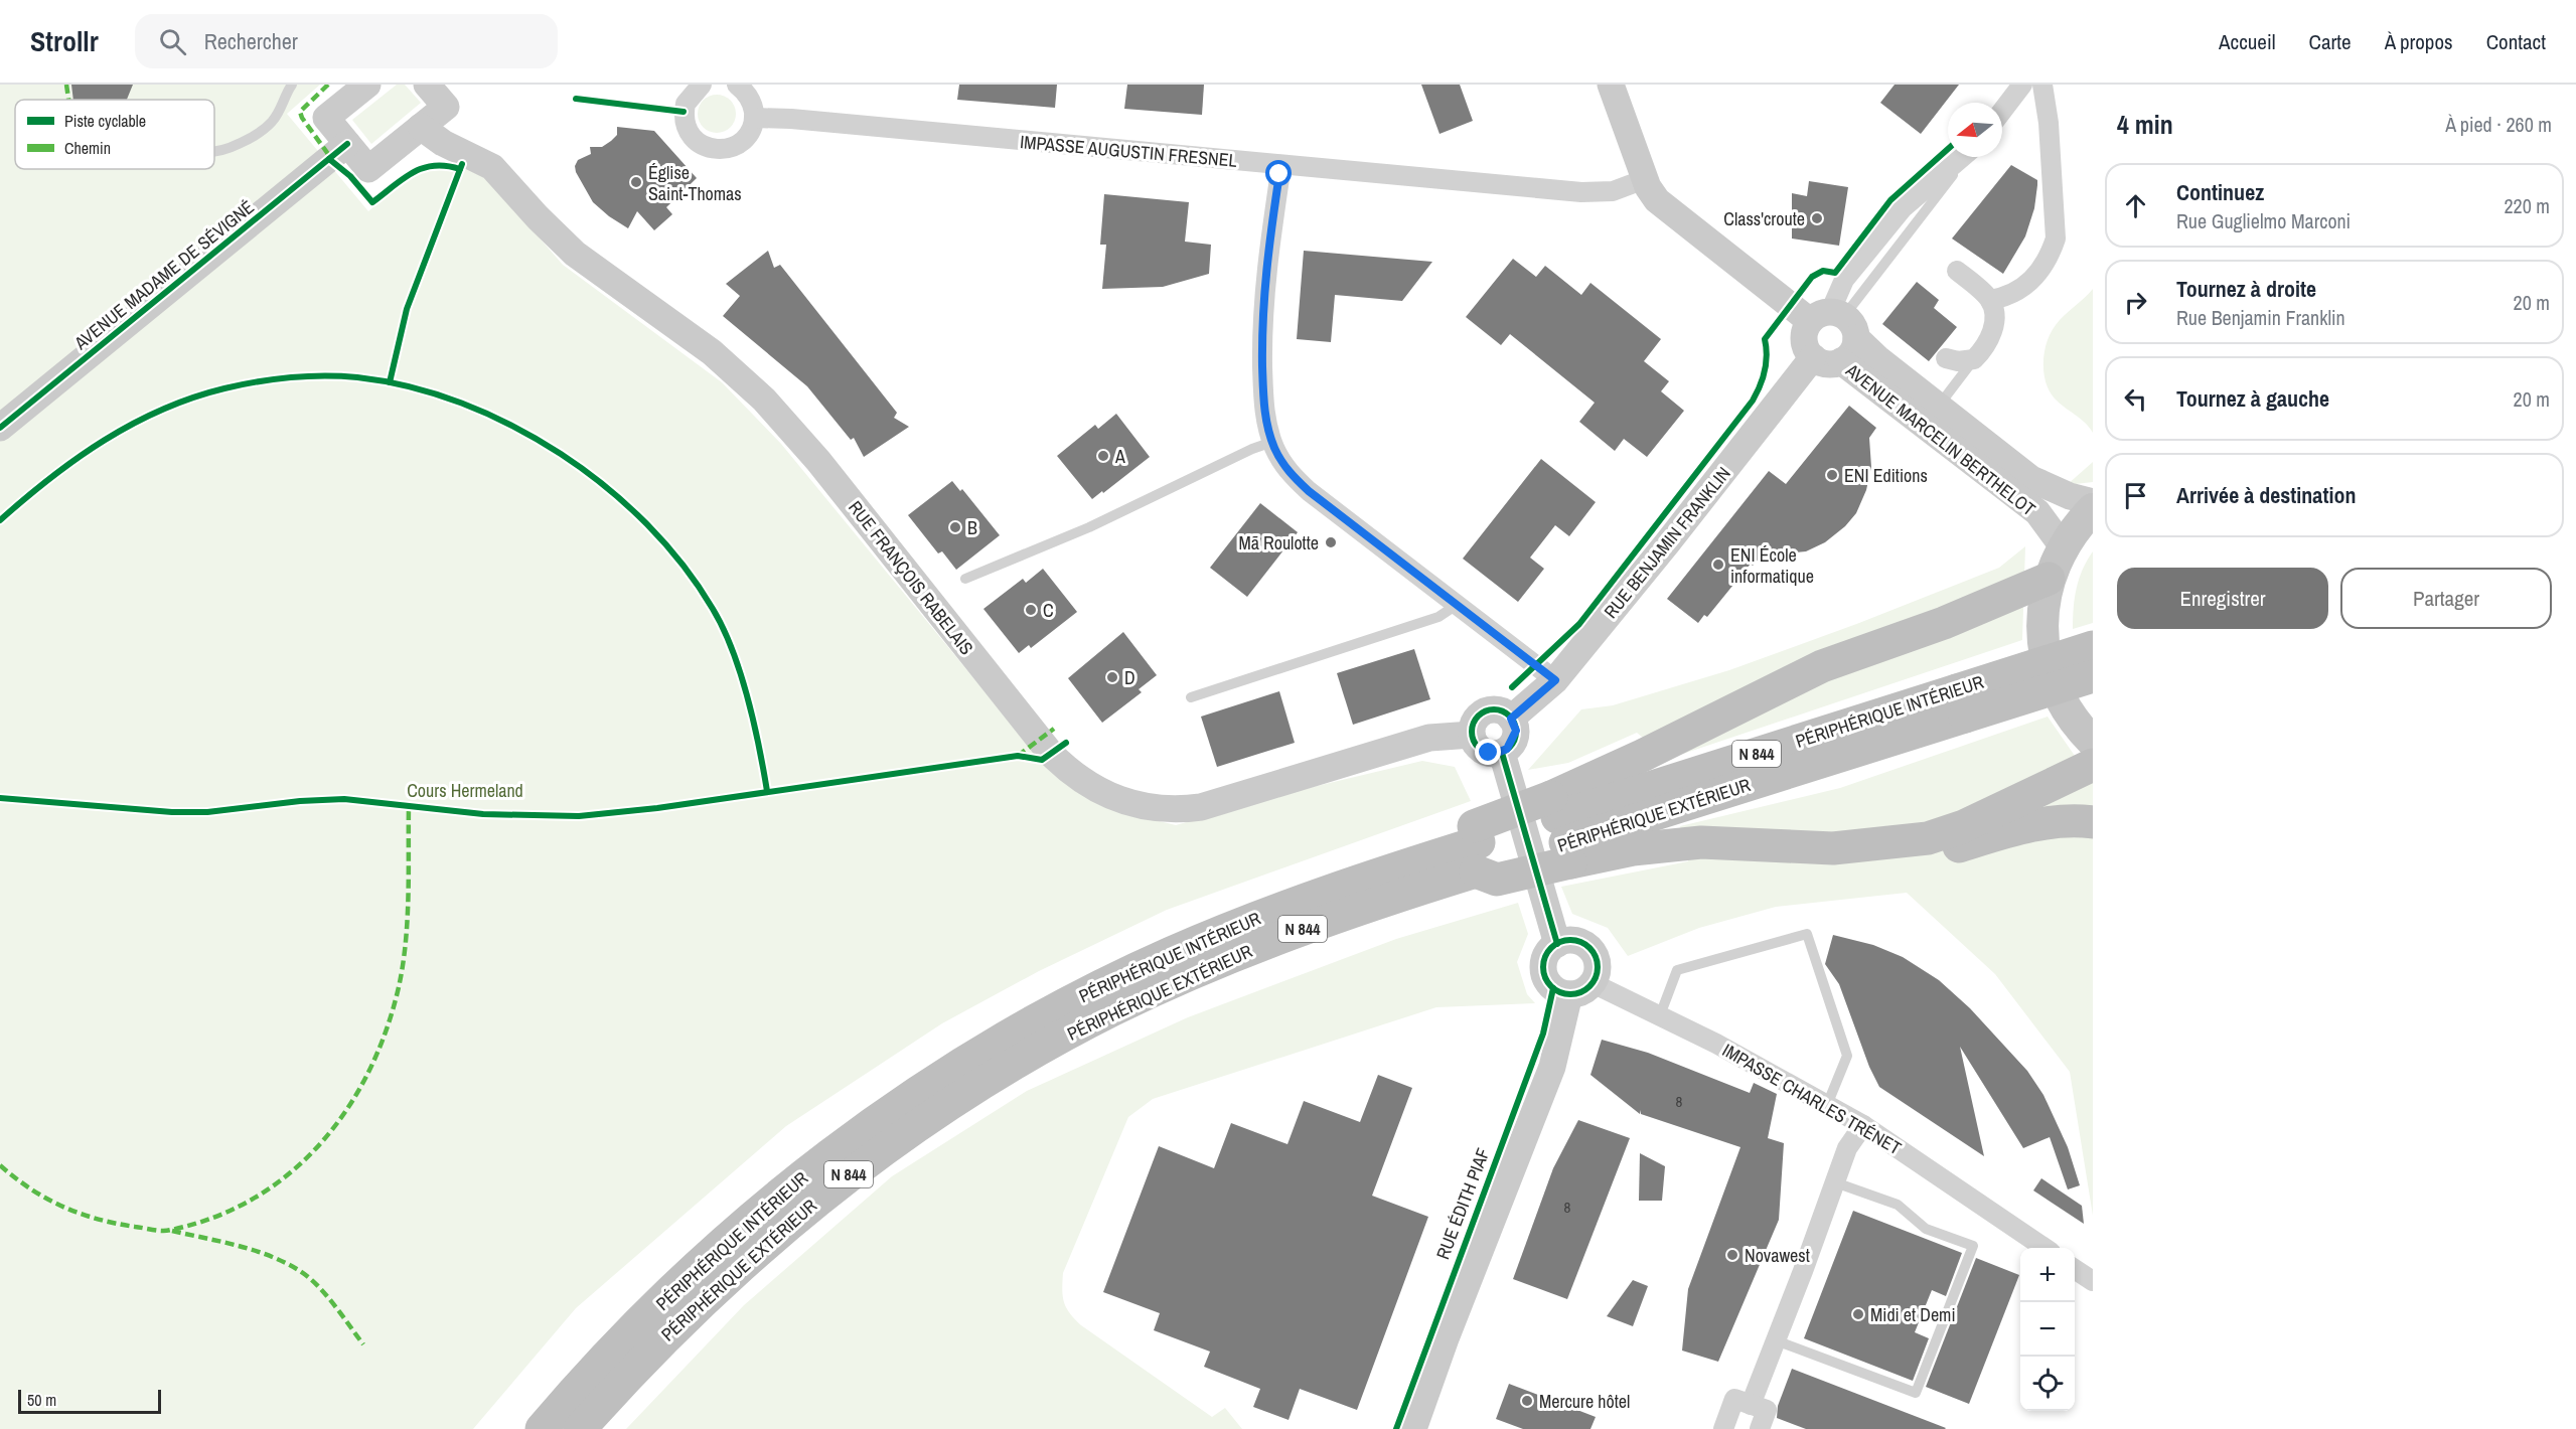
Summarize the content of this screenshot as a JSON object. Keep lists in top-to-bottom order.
{
  "streets": {
    "highway": ["PÉRIPHÉRIQUE INTÉRIEUR", "N 844", "PÉRIPHÉRIQUE EXTÉRIEUR"],
    "street": [
      "IMPASSE AUGUSTIN FRESNEL",
      "AVENUE MADAME DE SÉVIGNÉ",
      "AVENUE MARCELIN BERTHELOT",
      "RUE BENJAMIN FRANKLIN",
      "RUE FRANÇOIS RABELAIS",
      "IMPASSE CHARLES TRÉNET",
      "RUE ÉDITH PIAF"
    ]
  },
  "crossings": [
    ["IMPASSE AUGUSTIN FRESNEL", "AVENUE MARCELIN BERTHELOT"],
    ["RUE BENJAMIN FRANKLIN", "RUE FRANÇOIS RABELAIS"],
    ["PÉRIPHÉRIQUE INTÉRIEUR", "N 844"],
    ["PÉRIPHÉRIQUE INTÉRIEUR", "PÉRIPHÉRIQUE EXTÉRIEUR"],
    ["IMPASSE CHARLES TRÉNET", "RUE ÉDITH PIAF"]
  ],
  "parks": ["Cours Hermeland"],
  "places": [
    "Église Saint-Thomas",
    "Class'croute",
    "A",
    "ENI Editions",
    "B",
    "Mã Roulotte",
    "ENI École informatique",
    "C",
    "D",
    "Novawest",
    "Midi et Demi",
    "Mercure hôtel"
  ],
  "house_numbers": ["8", "8"],
  "legend": ["Piste cyclable", "Chemin"],
  "scale_bar": "50 m",
  "north": "left",
  "page": {
    "header": "Strollr",
    "search": "Rechercher",
    "nav": [
      "Accueil",
      "Carte",
      "À propos",
      "Contact"
    ],
    "heading": ["4 min", "À pied · 260 m"],
    "list": [
      ["Continuez", "Rue Guglielmo Marconi", "220 m"],
      ["Tournez à droite", "Rue Benjamin Franklin", "20 m"],
      ["Tournez à gauche", "20 m"],
      "Arrivée à destination"
    ],
    "buttons": ["Enregistrer", "Partager"],
    "map_buttons": ["+", "−"],
    "scale": "50 m"
  }
}
